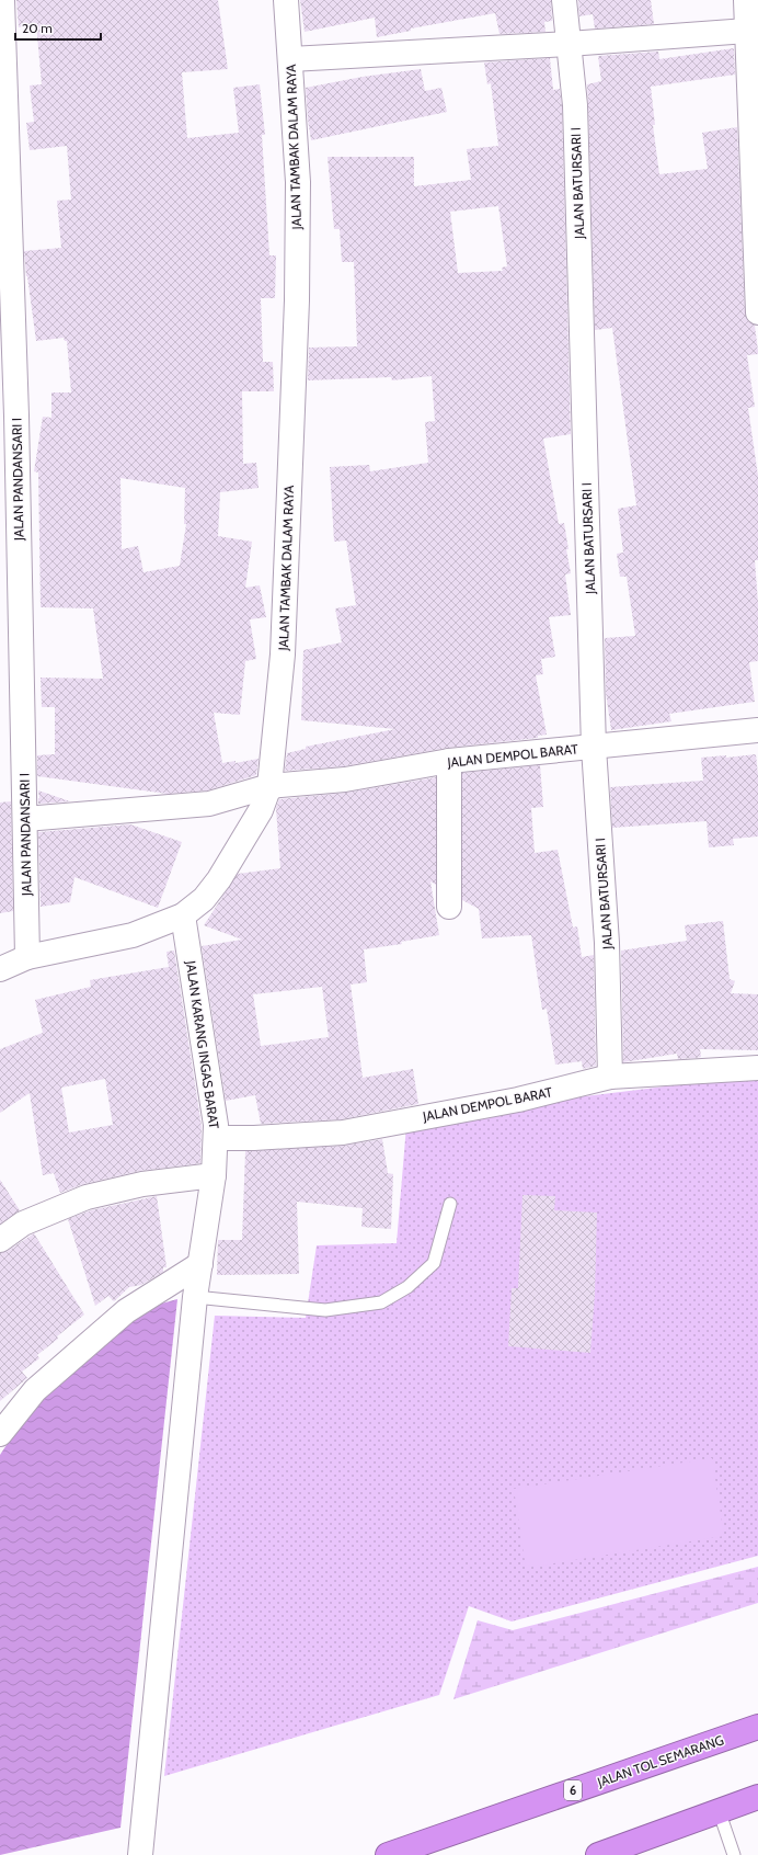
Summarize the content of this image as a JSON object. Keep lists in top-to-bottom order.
{
  "streets": {
    "highway": ["JALAN TOL SEMARANG", "6"],
    "street": [
      "JALAN TAMBAK DALAM RAYA",
      "JALAN BATURSARI I",
      "JALAN PANDANSARI I",
      "JALAN DEMPOL BARAT",
      "JALAN KARANG INGAS BARAT"
    ]
  },
  "crossings": [
    ["JALAN TAMBAK DALAM RAYA", "JALAN PANDANSARI I"],
    ["JALAN TAMBAK DALAM RAYA", "JALAN DEMPOL BARAT"],
    ["JALAN TAMBAK DALAM RAYA", "JALAN KARANG INGAS BARAT"],
    ["JALAN BATURSARI I", "JALAN DEMPOL BARAT"],
    ["JALAN PANDANSARI I", "JALAN DEMPOL BARAT"],
    ["JALAN DEMPOL BARAT", "JALAN KARANG INGAS BARAT"]
  ],
  "scale_bar": "20 m"
}
